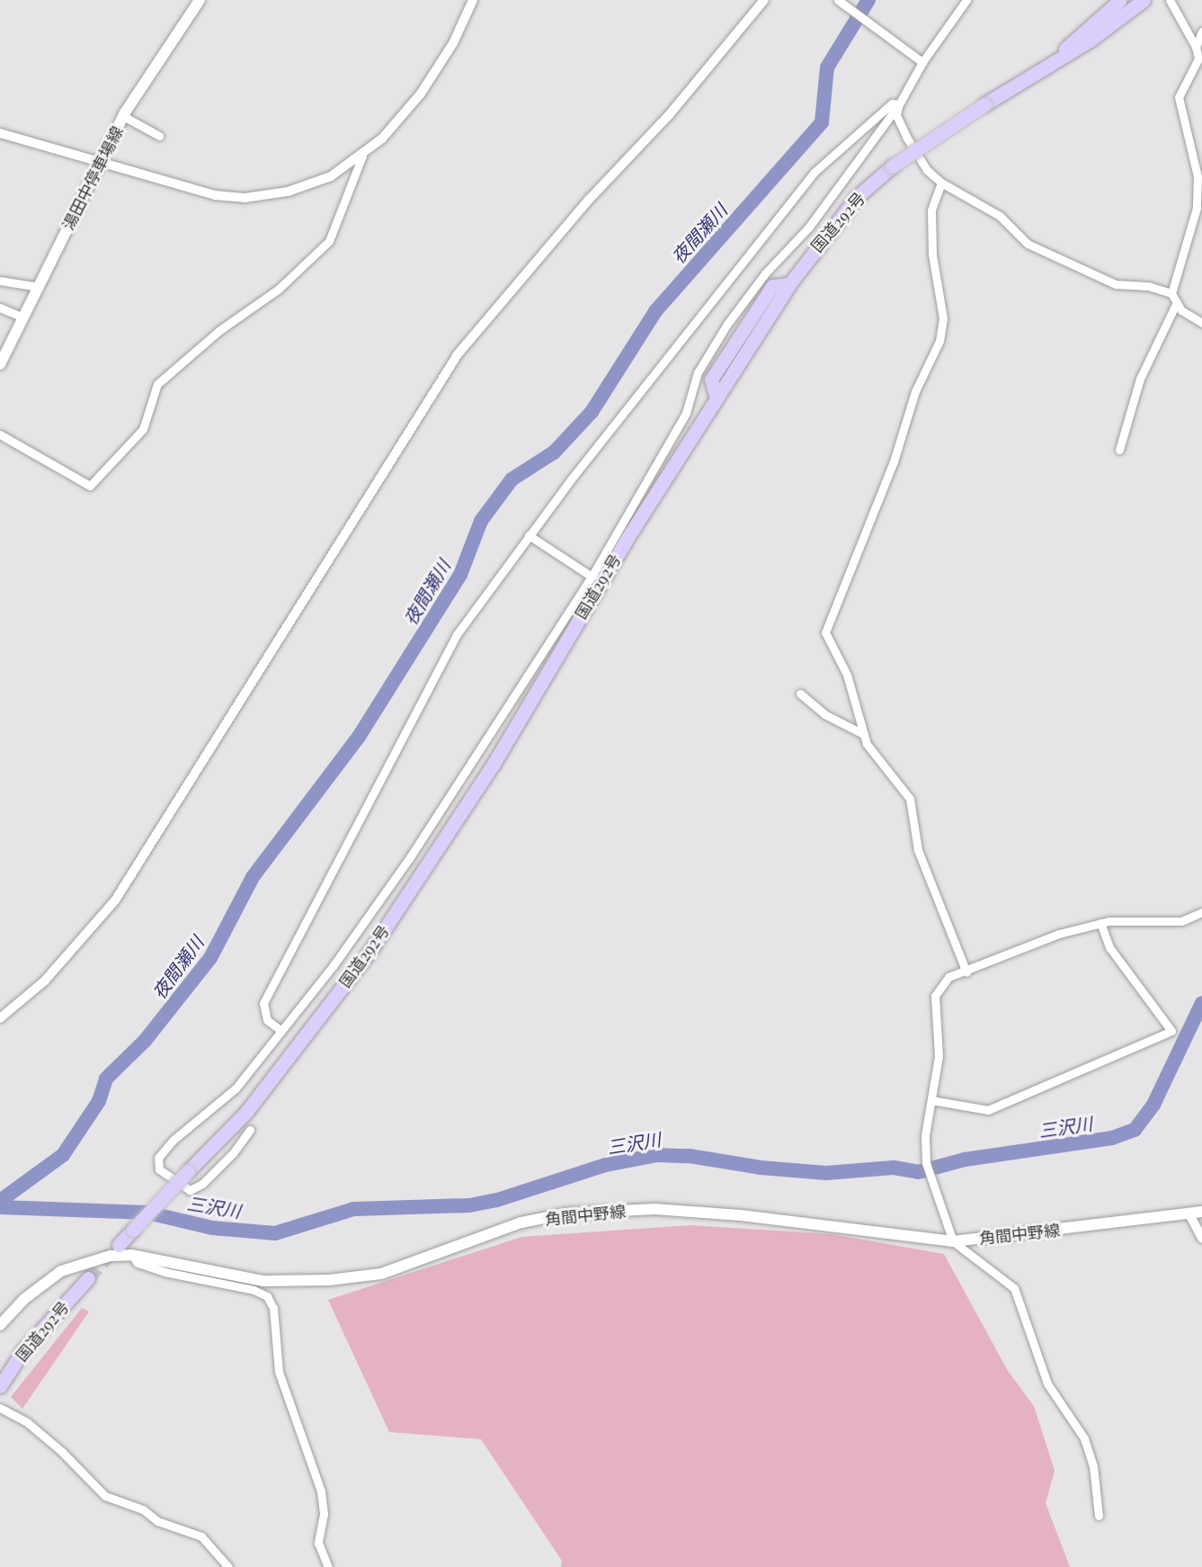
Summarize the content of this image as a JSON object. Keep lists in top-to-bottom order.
{
  "streets": {
    "highway": ["国道292号"],
    "main road": ["湯田中停車場線", "角間中野線"]
  },
  "water": ["夜間瀬川", "三沢川"]
}
